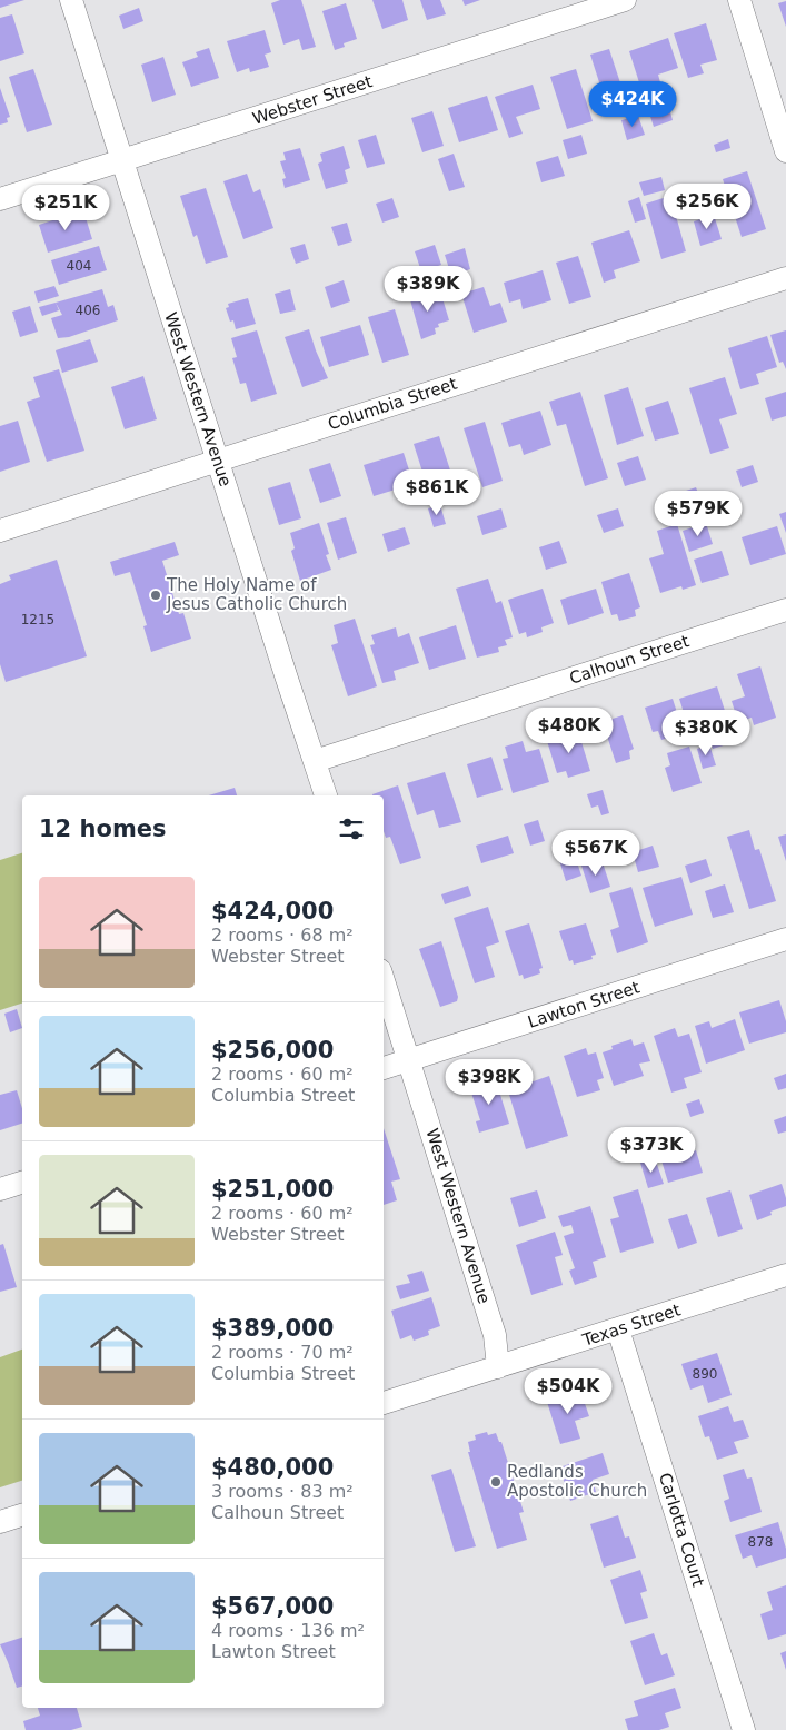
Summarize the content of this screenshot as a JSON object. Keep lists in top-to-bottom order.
{
  "streets": {
    "street": [
      "Webster Street",
      "West Western Avenue",
      "Columbia Street",
      "Calhoun Street",
      "Lawton Street",
      "Texas Street",
      "Carlotta Court"
    ]
  },
  "crossings": [
    ["Webster Street", "West Western Avenue"],
    ["West Western Avenue", "Columbia Street"],
    ["West Western Avenue", "Calhoun Street"],
    ["West Western Avenue", "Lawton Street"],
    ["West Western Avenue", "Texas Street"],
    ["Texas Street", "Carlotta Court"]
  ],
  "places": ["The Holy Name of Jesus Catholic Church", "Redlands Apostolic Church"],
  "house_numbers": [
    "404",
    "406",
    "1215",
    "890",
    "878"
  ],
  "page": {
    "price": [
      "$424K",
      "$256K",
      "$251K",
      "$389K",
      "$861K",
      "$579K",
      "$480K",
      "$380K",
      "$567K",
      "$398K",
      "$373K",
      "$504K"
    ],
    "heading": "12 homes",
    "list": [
      {
        "name": "$424,000",
        "note": "2 rooms · 68 m² · Webster Street"
      },
      {
        "name": "$256,000",
        "note": "2 rooms · 60 m² · Columbia Street"
      },
      {
        "name": "$251,000",
        "note": "2 rooms · 60 m² · Webster Street"
      },
      {
        "name": "$389,000",
        "note": "2 rooms · 70 m² · Columbia Street"
      },
      {
        "name": "$480,000",
        "note": "3 rooms · 83 m² · Calhoun Street"
      },
      {
        "name": "$567,000",
        "note": "4 rooms · 136 m² · Lawton Street"
      }
    ]
  }
}
